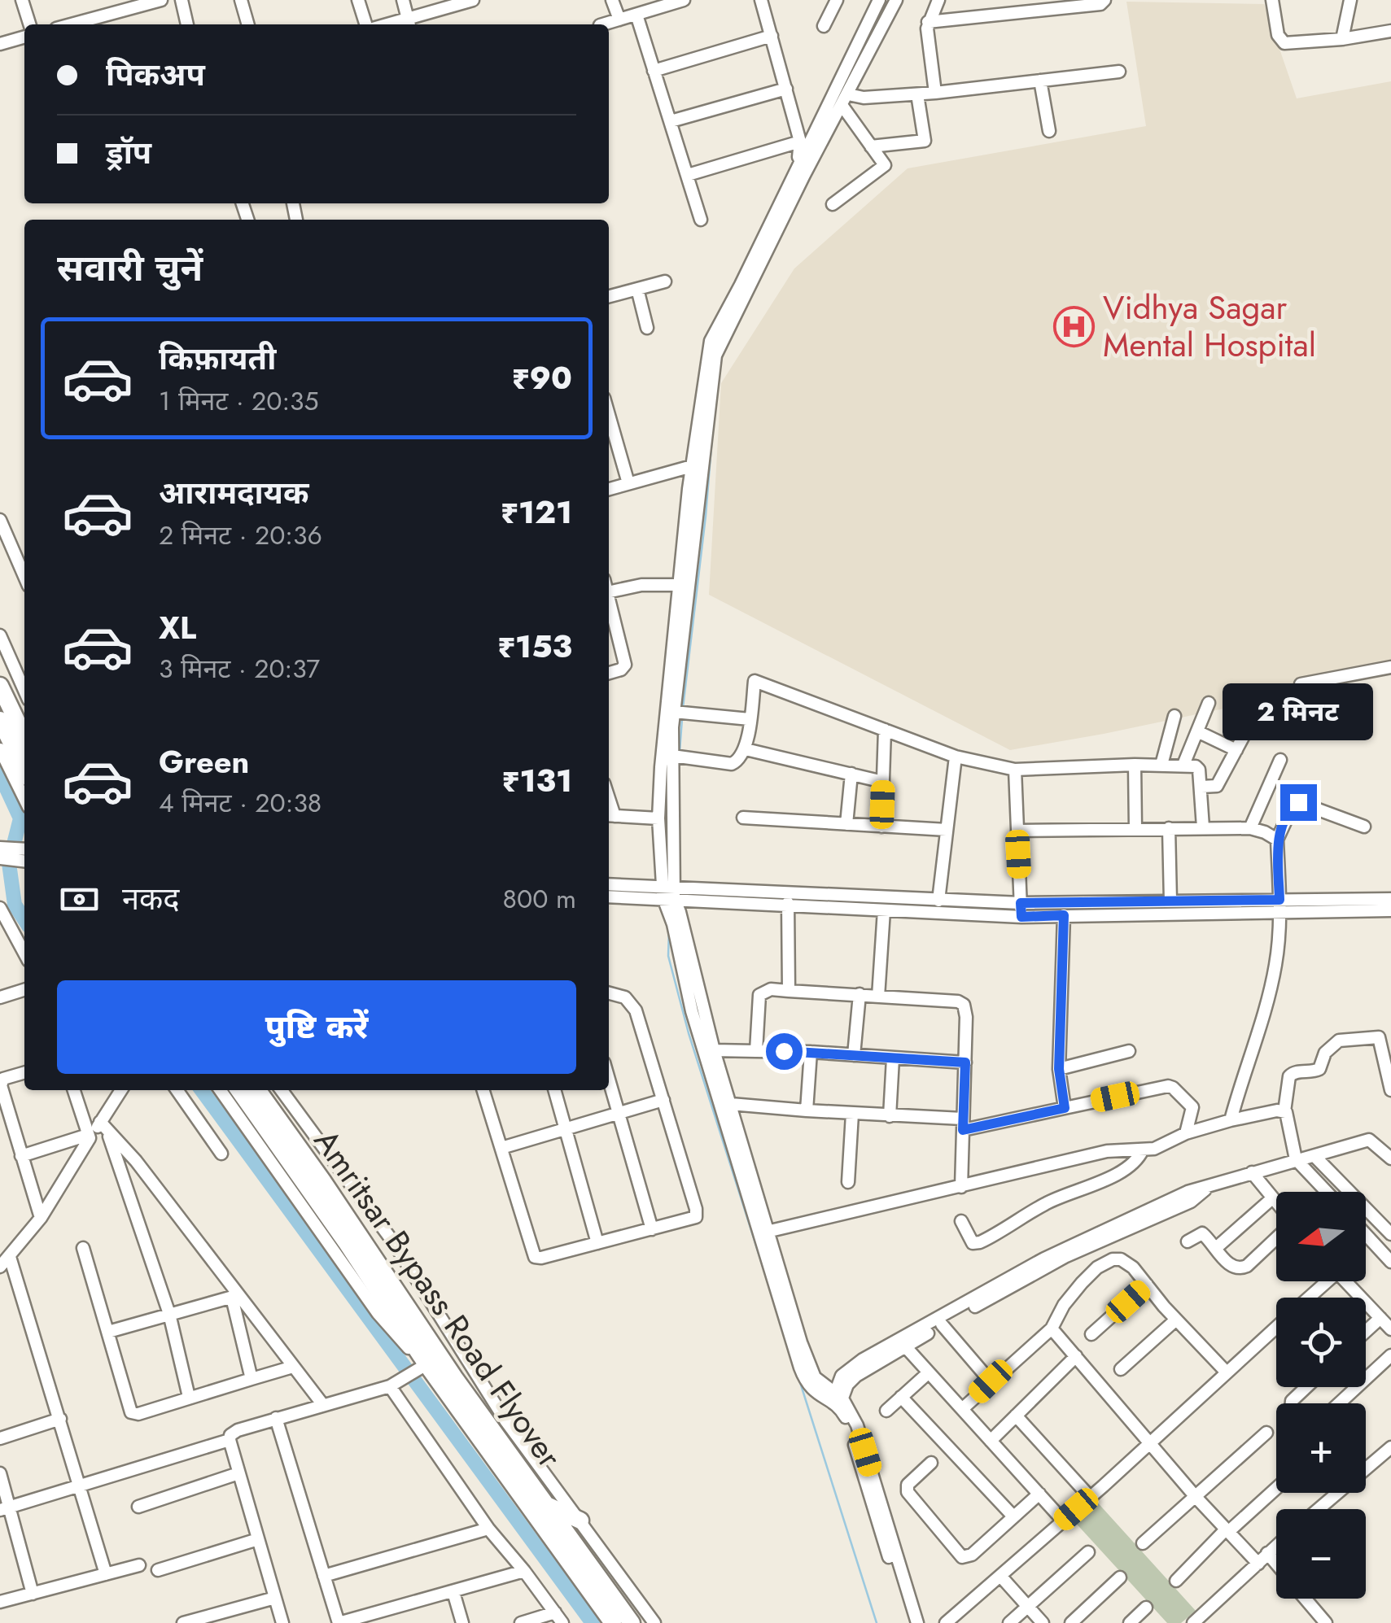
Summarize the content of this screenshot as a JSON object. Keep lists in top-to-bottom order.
{
  "streets": {
    "highway": ["Amritsar Bypass Road Flyover"]
  },
  "places": {
    "hospital": ["Vidhya Sagar Mental Hospital"]
  },
  "north": "left",
  "page": {
    "banner": ["पिकअप", "ड्रॉप"],
    "heading": "सवारी चुनें",
    "list": [
      {
        "name": "किफ़ायती",
        "note": "1 मिनट · 20:35",
        "value": "₹90"
      },
      {
        "name": "आरामदायक",
        "note": "2 मिनट · 20:36",
        "value": "₹121"
      },
      {
        "name": "XL",
        "note": "3 मिनट · 20:37",
        "value": "₹153"
      },
      {
        "name": "Green",
        "note": "4 मिनट · 20:38",
        "value": "₹131"
      }
    ],
    "bubble": "2 मिनट",
    "pay": ["नकद", "800 m"],
    "buttons": "पुष्टि करें",
    "map_buttons": ["+", "−"]
  }
}
